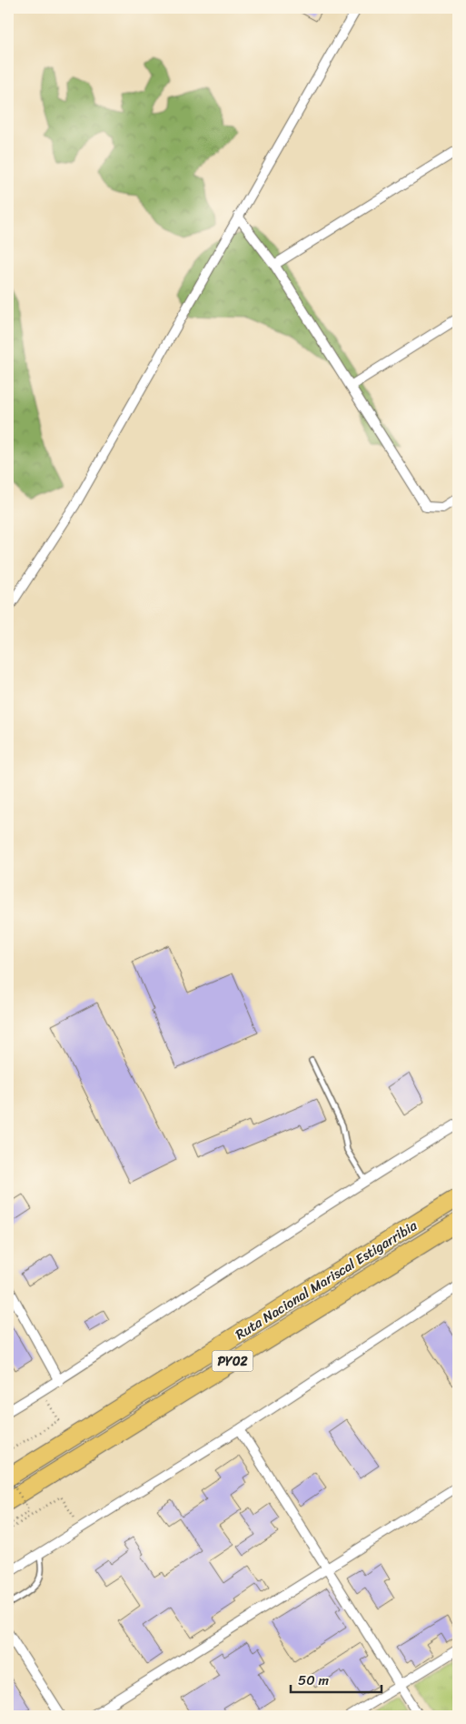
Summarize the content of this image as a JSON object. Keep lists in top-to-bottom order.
{
  "streets": {
    "highway": ["Ruta Nacional Mariscal Estigarribia", "PY02"]
  },
  "scale_bar": "50 m"
}
